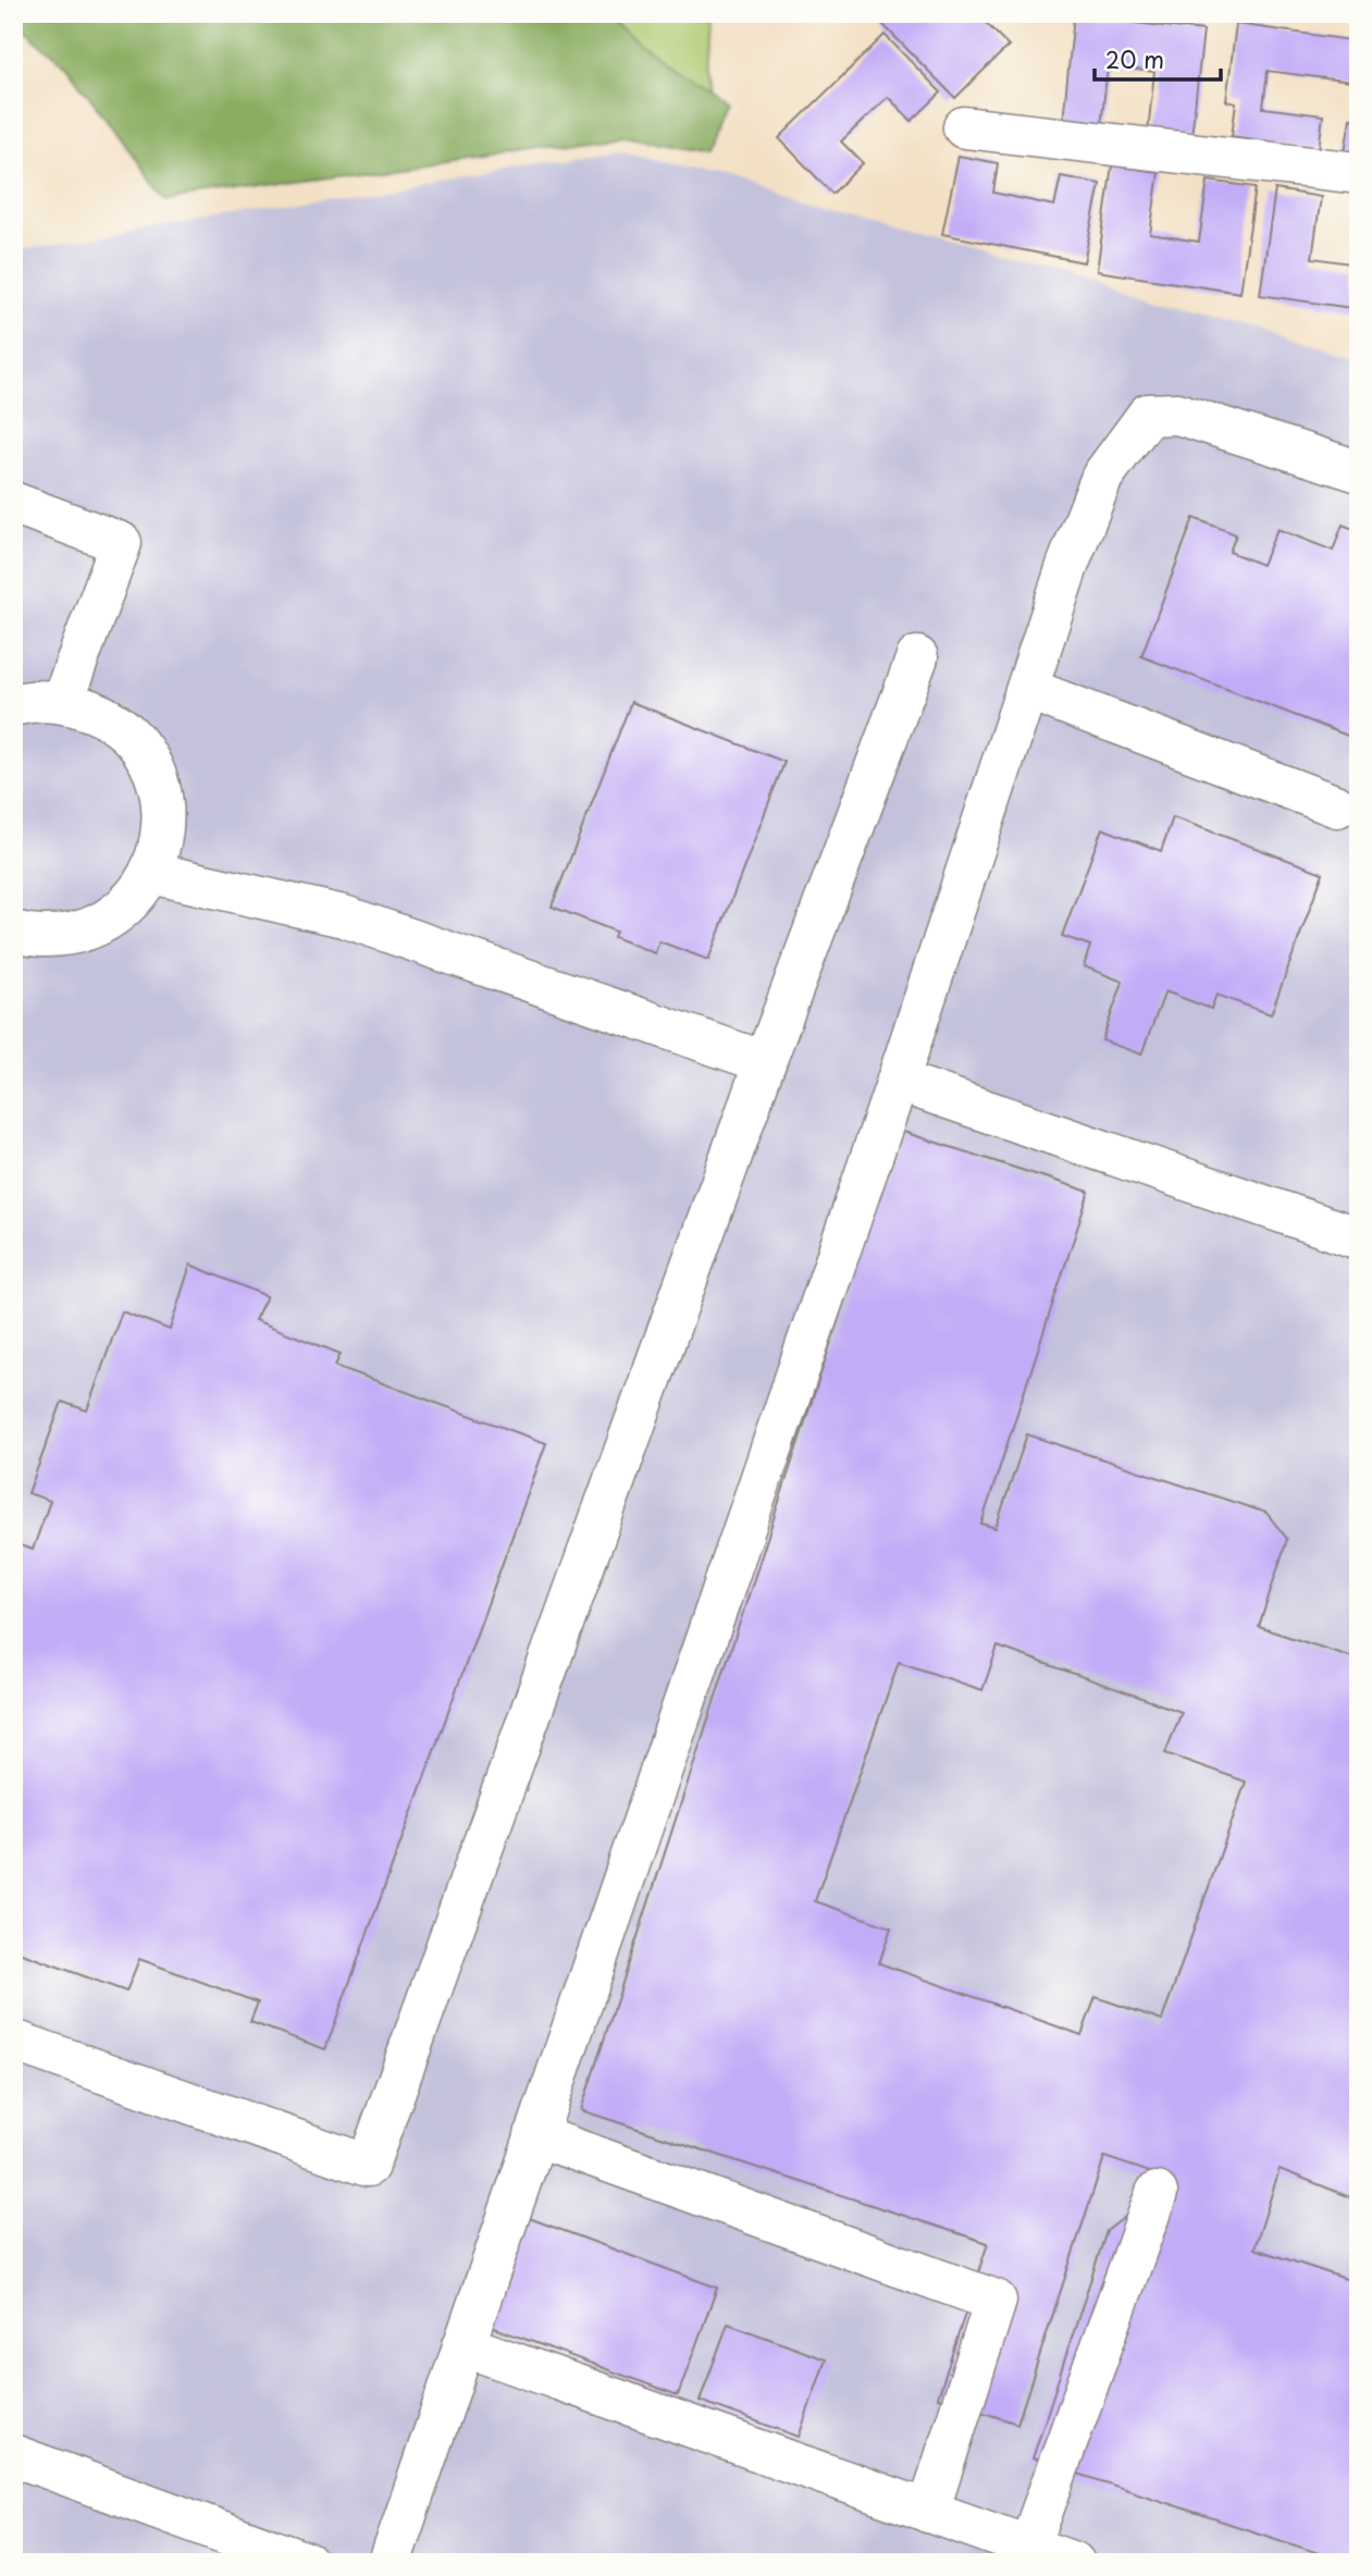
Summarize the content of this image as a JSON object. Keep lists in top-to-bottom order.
{
  "scale_bar": "20 m"
}
